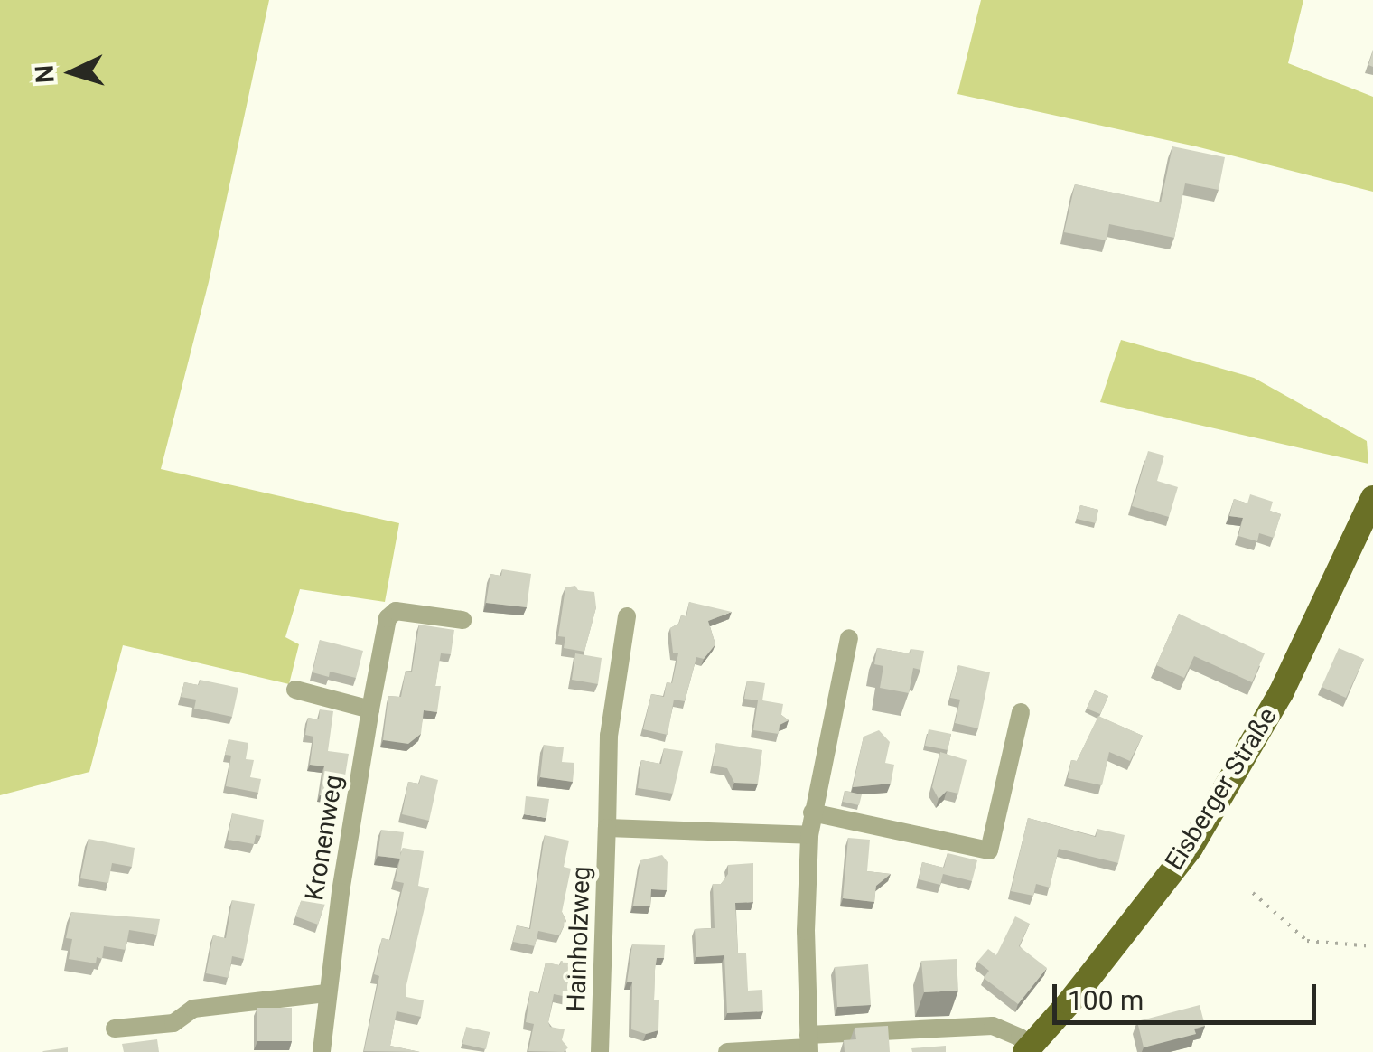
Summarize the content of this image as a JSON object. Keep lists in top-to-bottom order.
{
  "streets": {
    "main road": ["Eisberger Straße"],
    "street": ["Kronenweg", "Hainholzweg"]
  },
  "scale_bar": "100 m",
  "north": "left"
}
